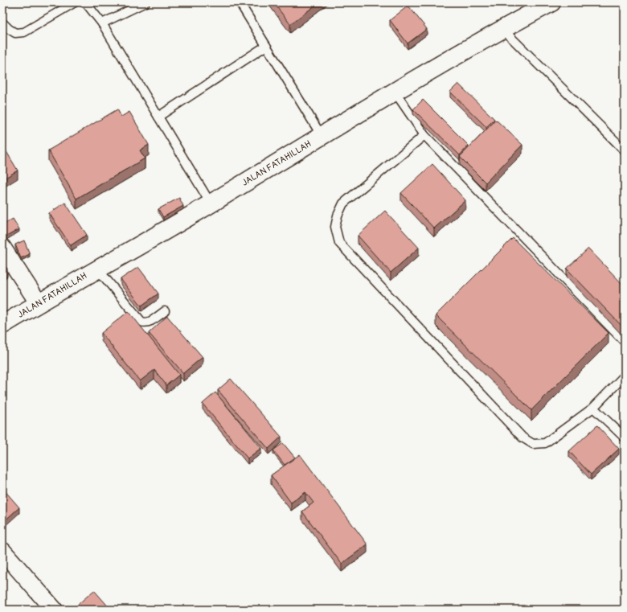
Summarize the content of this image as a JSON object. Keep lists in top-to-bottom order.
{
  "streets": {
    "street": ["JALAN FATAHILLAH"]
  }
}
